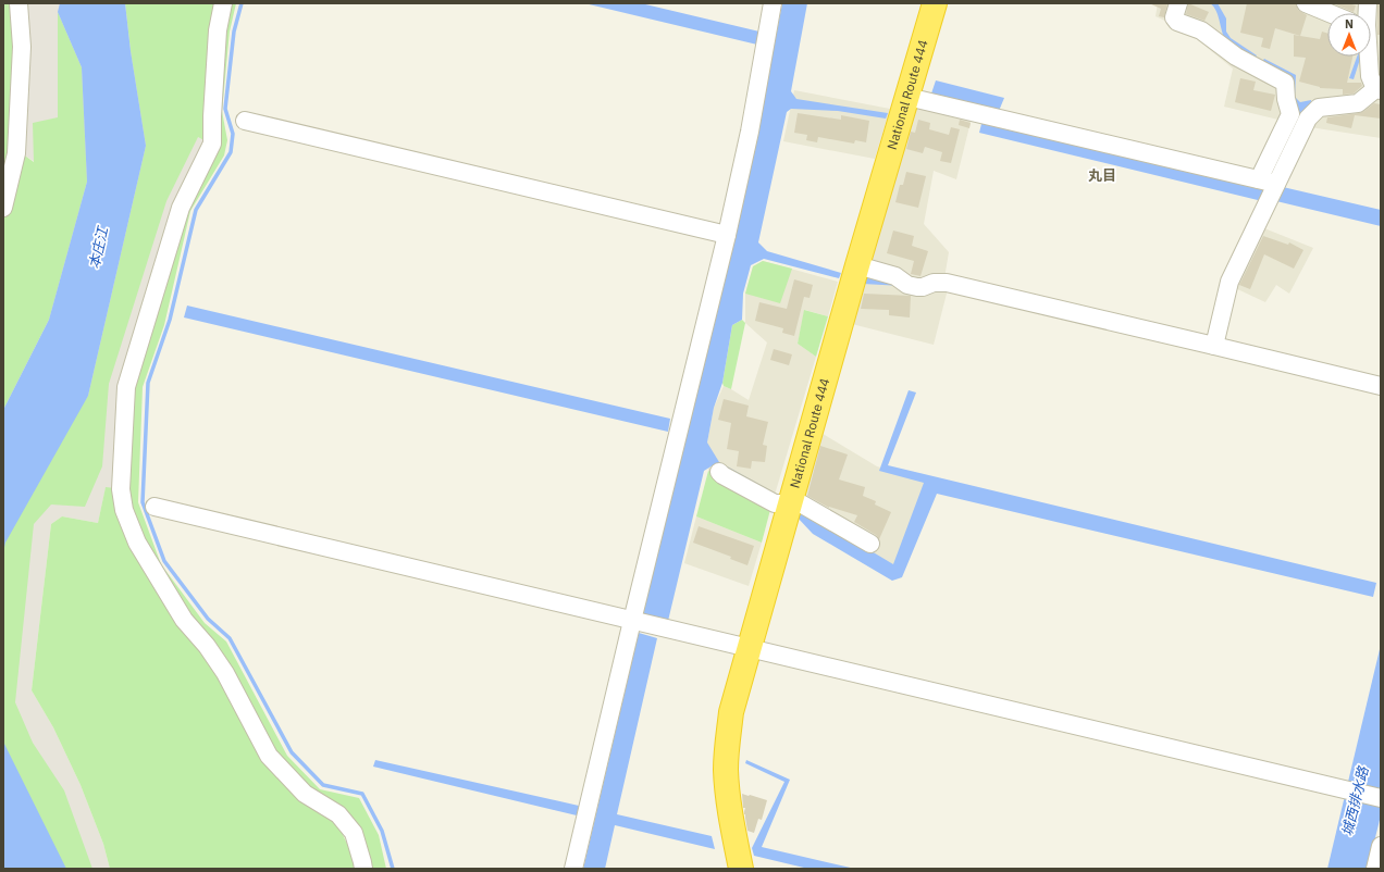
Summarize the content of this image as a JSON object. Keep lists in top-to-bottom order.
{
  "streets": {
    "highway": ["National Route 444"]
  },
  "districts": ["丸目"],
  "water": ["本庄江", "城西排水路"],
  "north": "top"
}
